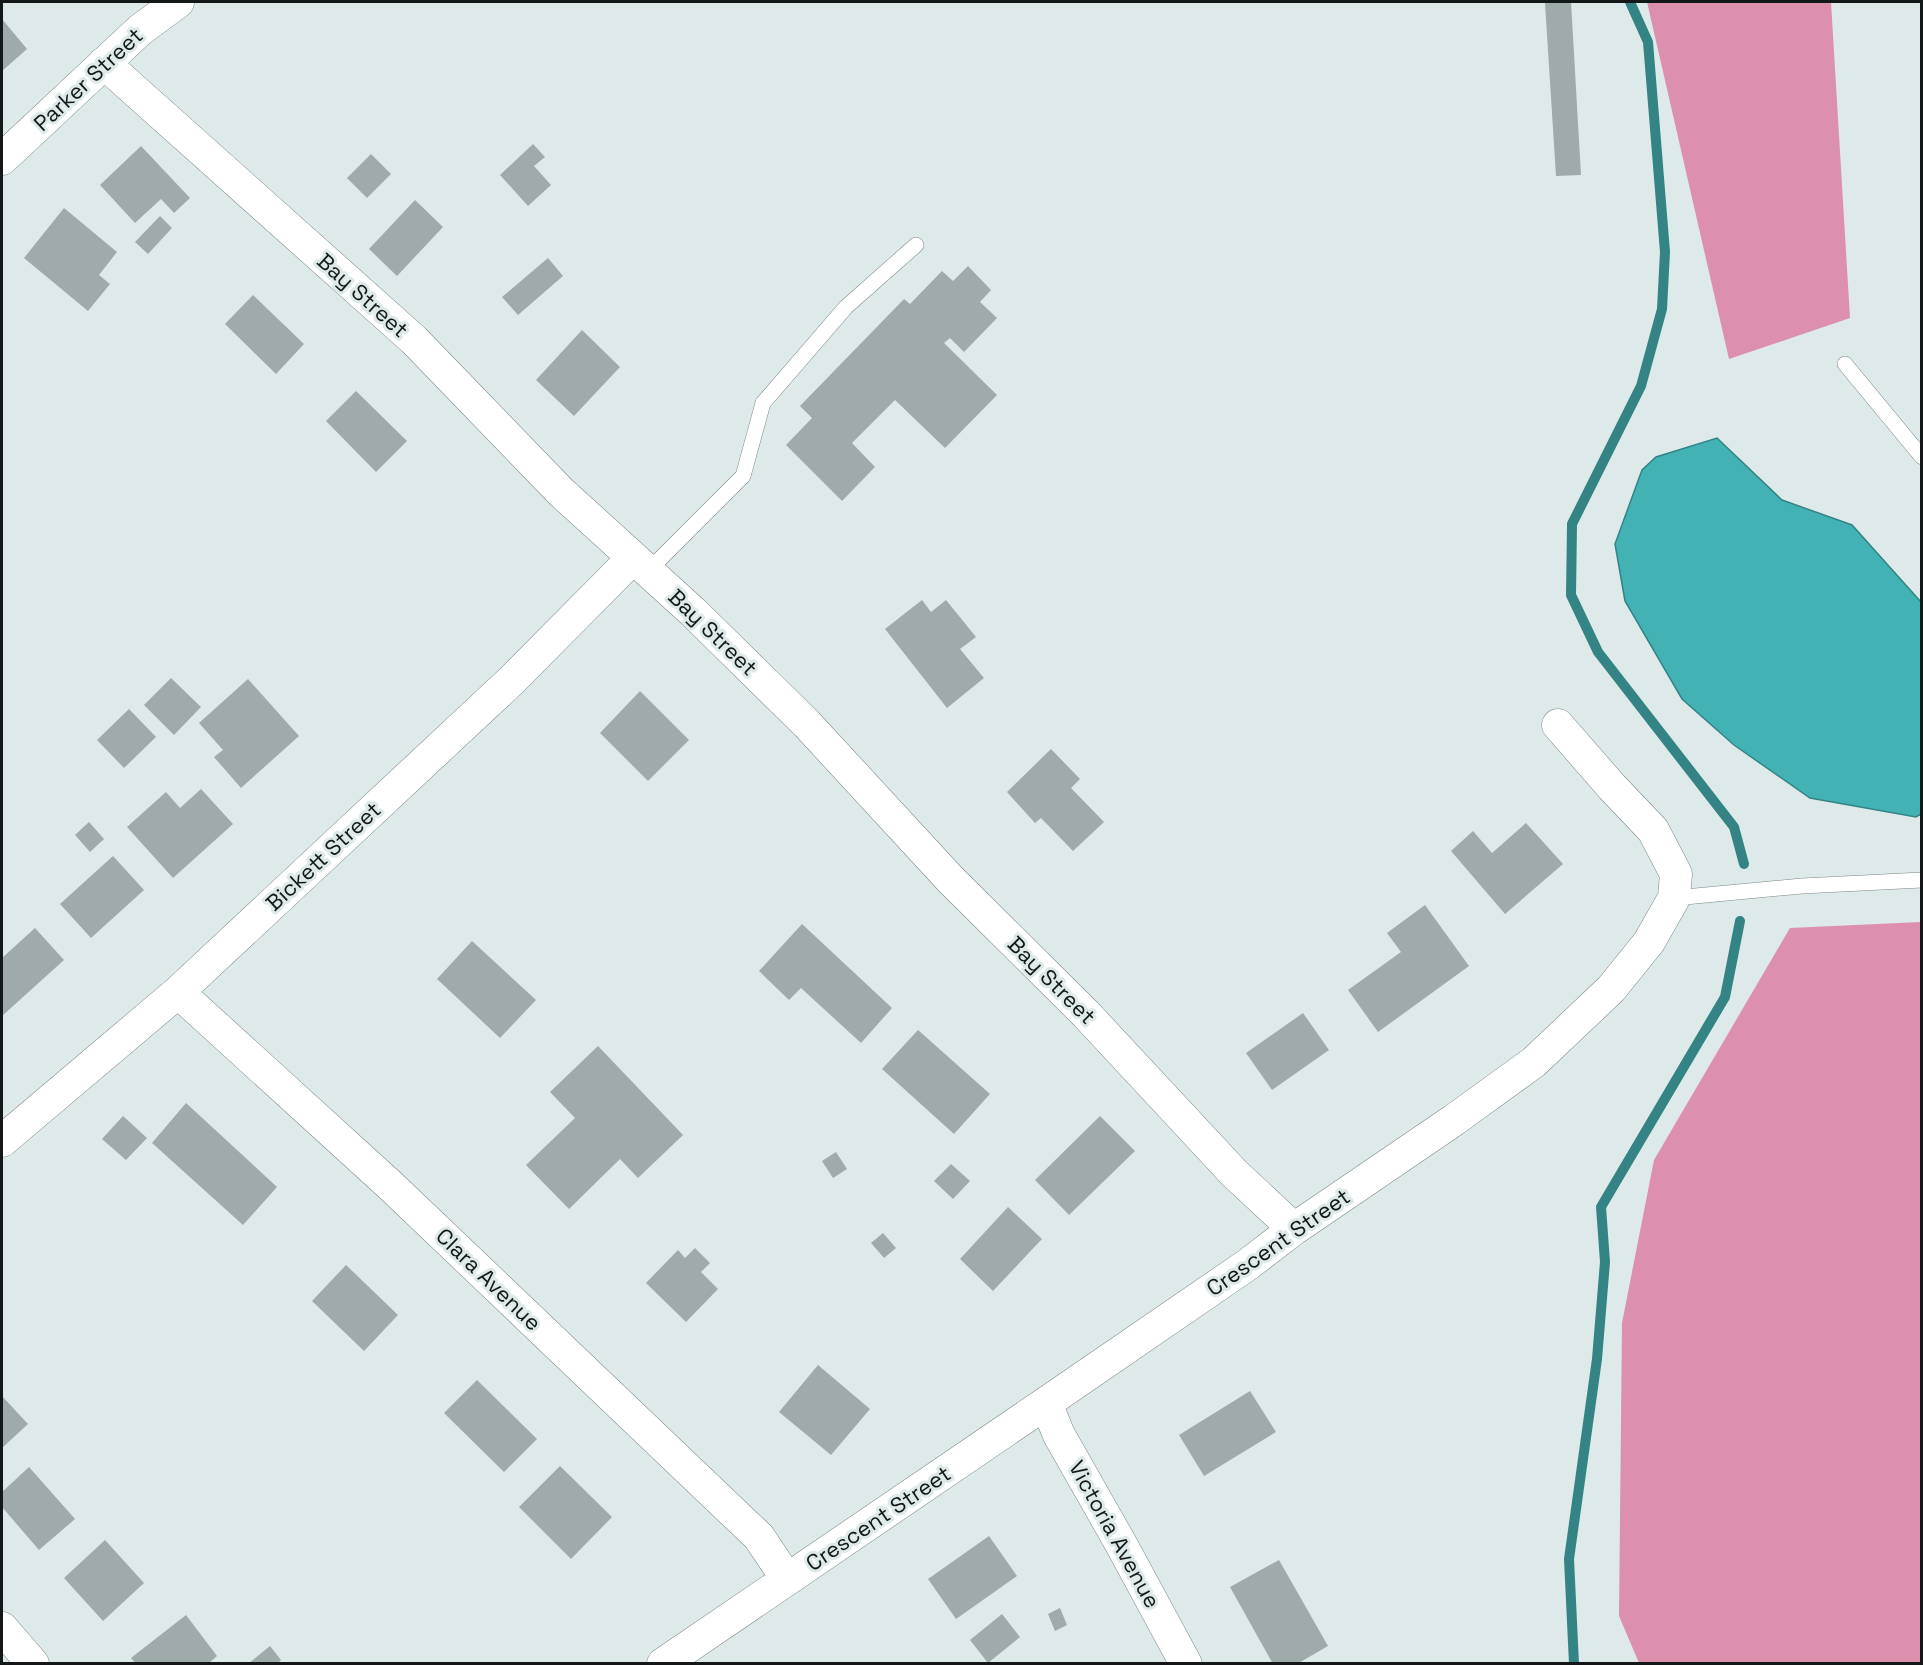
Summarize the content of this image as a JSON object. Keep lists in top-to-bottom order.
{
  "streets": {
    "street": [
      "Parker Street",
      "Bay Street",
      "Bickett Street",
      "Crescent Street",
      "Clara Avenue",
      "Victoria Avenue"
    ]
  },
  "crossings": [
    ["Parker Street", "Bay Street"],
    ["Bay Street", "Bickett Street"],
    ["Bay Street", "Crescent Street"],
    ["Bickett Street", "Clara Avenue"],
    ["Crescent Street", "Clara Avenue"],
    ["Crescent Street", "Victoria Avenue"]
  ]
}
